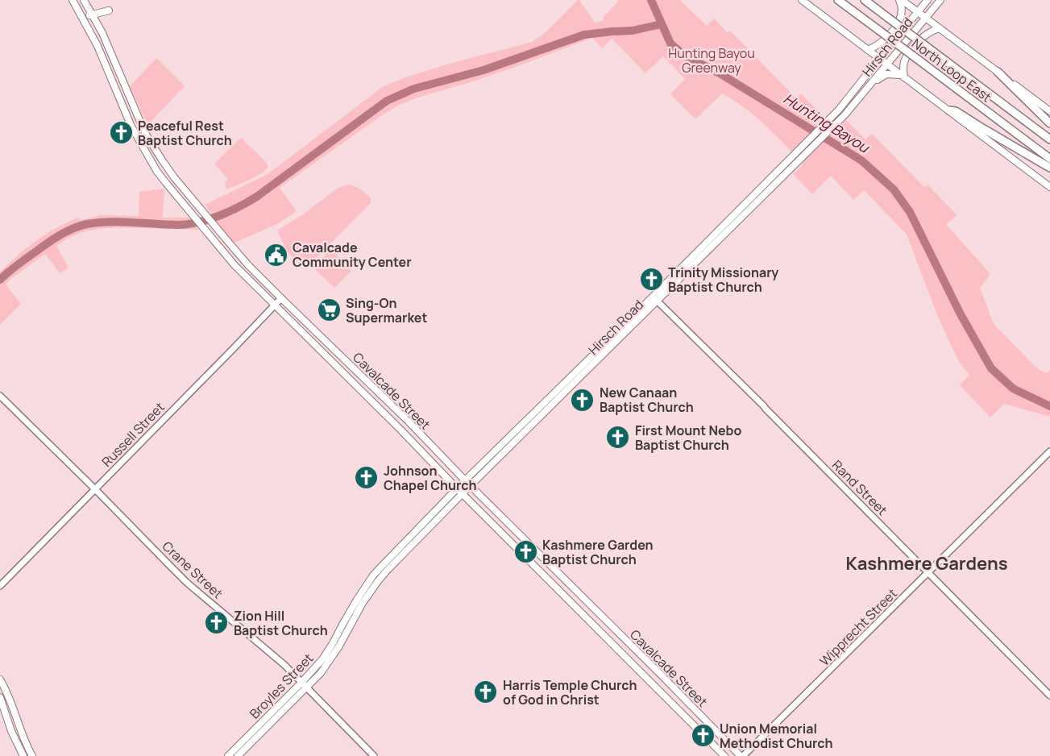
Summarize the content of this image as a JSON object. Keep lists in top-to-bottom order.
{
  "streets": {
    "highway": ["North Loop East"],
    "main road": ["Hirsch Road", "Cavalcade Street", "Broyles Street"],
    "street": [
      "Russell Street",
      "Rand Street",
      "Crane Street",
      "Wipprecht Street"
    ]
  },
  "crossings": [
    ["Hirsch Road", "Cavalcade Street"],
    ["Hirsch Road", "Rand Street"],
    ["Hirsch Road", "Broyles Street"],
    ["Cavalcade Street", "Russell Street"],
    ["Cavalcade Street", "Wipprecht Street"],
    ["Russell Street", "Crane Street"],
    ["Rand Street", "Wipprecht Street"],
    ["Crane Street", "Broyles Street"]
  ],
  "districts": ["Kashmere Gardens"],
  "water": ["Hunting Bayou"],
  "parks": ["Hunting Bayou Greenway"],
  "places": {
    "church": [
      "Peaceful Rest Baptist Church",
      "Trinity Missionary Baptist Church",
      "New Canaan Baptist Church",
      "First Mount Nebo Baptist Church",
      "Johnson Chapel Church",
      "Kashmere Garden Baptist Church",
      "Zion Hill Baptist Church",
      "Harris Temple Church of God in Christ",
      "Union Memorial Methodist Church"
    ],
    "public building": ["Cavalcade Community Center"],
    "supermarket": ["Sing-On Supermarket"]
  }
}
